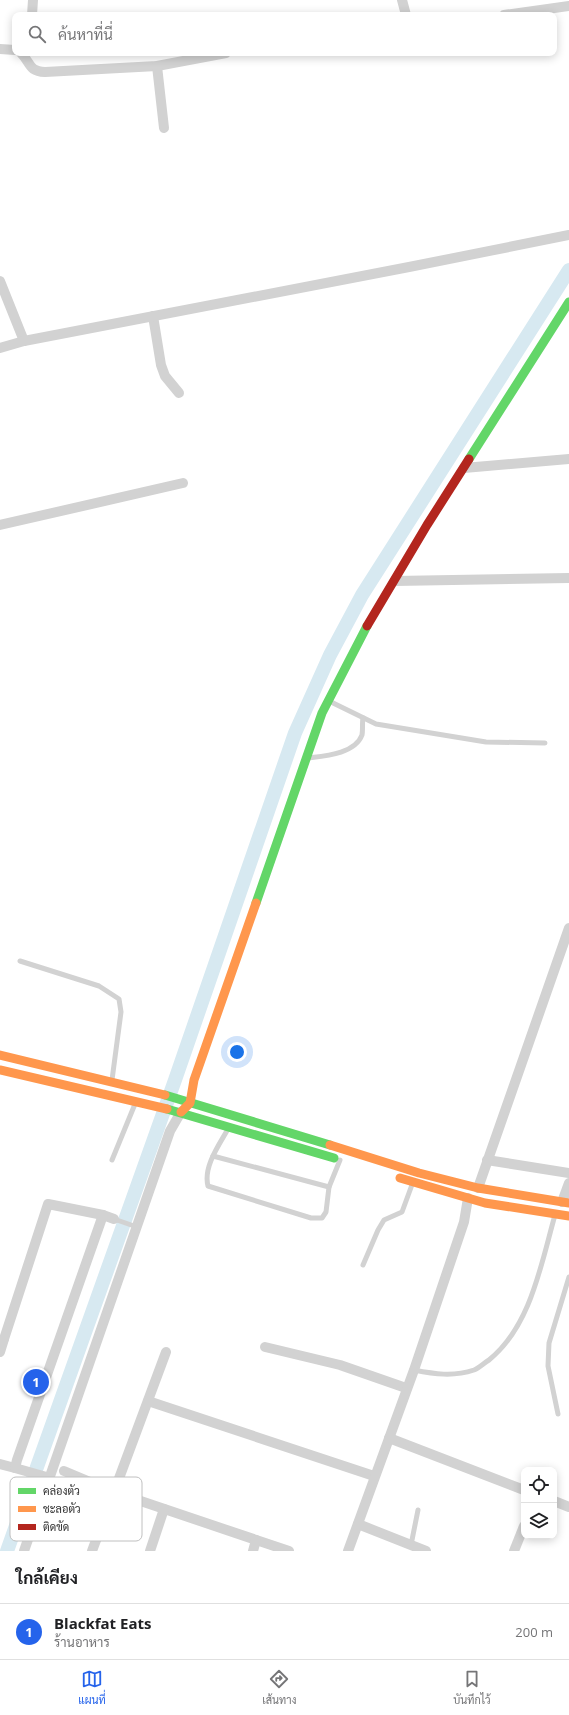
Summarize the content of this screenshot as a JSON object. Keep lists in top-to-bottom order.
{
  "legend": ["คล่องตัว", "ชะลอตัว", "ติดขัด"],
  "page": {
    "search": "ค้นหาที่นี่",
    "pins": "1",
    "heading": "ใกล้เคียง",
    "list": [
      {
        "mark": "1",
        "name": "Blackfat Eats",
        "note": "ร้านอาหาร",
        "value": "200 m"
      }
    ],
    "nav": ["แผนที่", "เส้นทาง", "บันทึกไว้"]
  }
}
